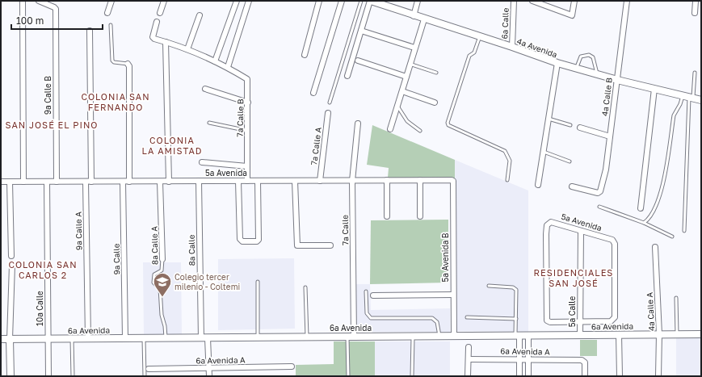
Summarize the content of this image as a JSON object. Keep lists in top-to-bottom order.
{
  "streets": {
    "street": [
      "6a Calle",
      "4a Avenida",
      "9a Calle B",
      "4a Calle B",
      "7a Calle B",
      "7a Calle A",
      "5a Avenida",
      "7a Calle",
      "9a Calle A",
      "8a Calle A",
      "8a Calle",
      "5a Avenida B",
      "9a Calle",
      "10a Calle",
      "5a Calle",
      "4a Calle A",
      "6a Avenida",
      "6a Avenida A"
    ]
  },
  "crossings": [
    ["6a Calle", "4a Avenida"],
    ["4a Avenida", "4a Calle B"],
    ["9a Calle B", "5a Avenida"],
    ["7a Calle B", "5a Avenida"],
    ["7a Calle A", "5a Avenida"],
    ["5a Avenida", "7a Calle"],
    ["5a Avenida", "9a Calle A"],
    ["5a Avenida", "8a Calle A"],
    ["5a Avenida", "8a Calle"],
    ["5a Avenida", "5a Avenida B"],
    ["5a Avenida", "9a Calle"],
    ["5a Avenida", "10a Calle"],
    ["5a Avenida", "5a Calle"],
    ["7a Calle", "6a Avenida"],
    ["9a Calle A", "6a Avenida"],
    ["8a Calle A", "6a Avenida"],
    ["8a Calle", "6a Avenida"],
    ["8a Calle", "6a Avenida A"],
    ["5a Avenida B", "6a Avenida"],
    ["9a Calle", "6a Avenida"],
    ["10a Calle", "6a Avenida"],
    ["5a Calle", "6a Avenida"],
    ["4a Calle A", "6a Avenida"]
  ],
  "districts": [
    "COLONIA SAN FERNANDO",
    "SAN JOSÉ EL PINO",
    "COLONIA LA AMISTAD",
    "COLONIA SAN CARLOS 2",
    "RESIDENCIALES SAN JOSÉ"
  ],
  "places": {
    "school or university": ["Colegio tercer milenio - Coltemi"]
  },
  "scale_bar": "100 m"
}
